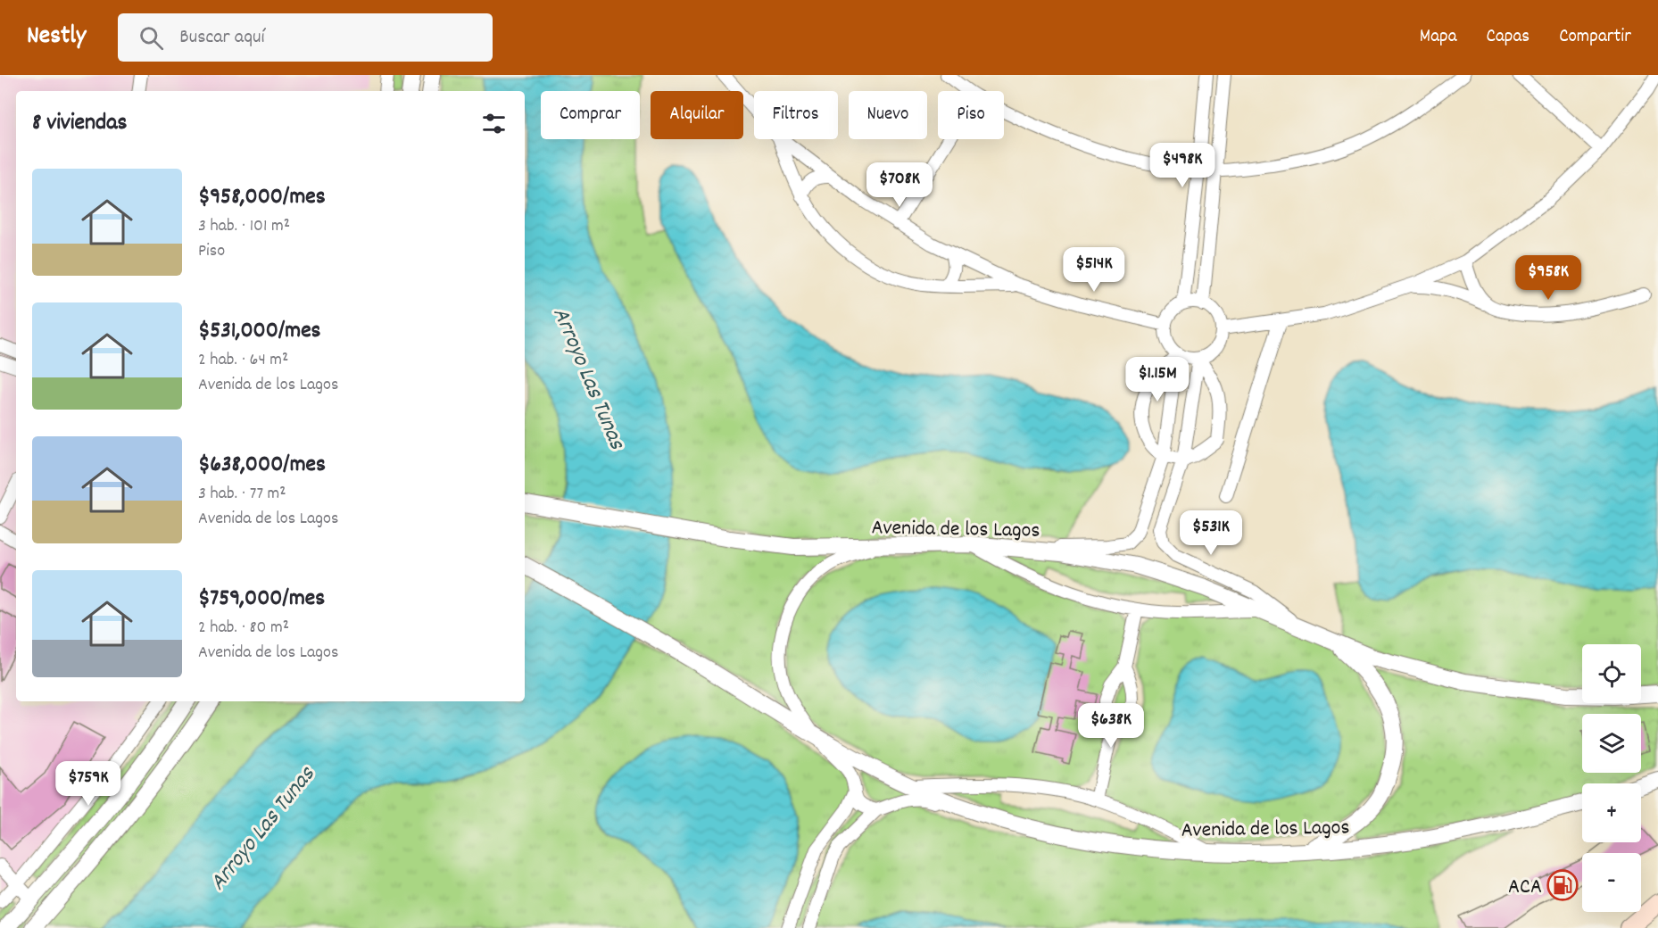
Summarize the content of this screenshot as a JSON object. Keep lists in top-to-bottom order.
{
  "streets": {
    "street": ["Avenida de los Lagos"]
  },
  "water": ["Arroyo Las Tunas"],
  "places": {
    "fuel station": ["ACA"]
  },
  "page": {
    "header": "Nestly",
    "search": "Buscar aquí",
    "nav": ["Mapa", "Capas", "Compartir"],
    "chip": [
      "Comprar",
      "Alquilar",
      "Filtros",
      "Nuevo",
      "Piso"
    ],
    "heading": "8 viviendas",
    "price": [
      "$498K",
      "$708K",
      "$514K",
      "$958K",
      "$1.15M",
      "$531K",
      "$638K",
      "$759K"
    ],
    "list": [
      {
        "name": "$958,000/mes",
        "note": "3 hab. · 101 m² · Piso"
      },
      {
        "name": "$531,000/mes",
        "note": "2 hab. · 64 m² · Avenida de los Lagos"
      },
      {
        "name": "$638,000/mes",
        "note": "3 hab. · 77 m² · Avenida de los Lagos"
      },
      {
        "name": "$759,000/mes",
        "note": "2 hab. · 80 m² · Avenida de los Lagos"
      }
    ],
    "map_buttons": ["+", "−"]
  }
}
